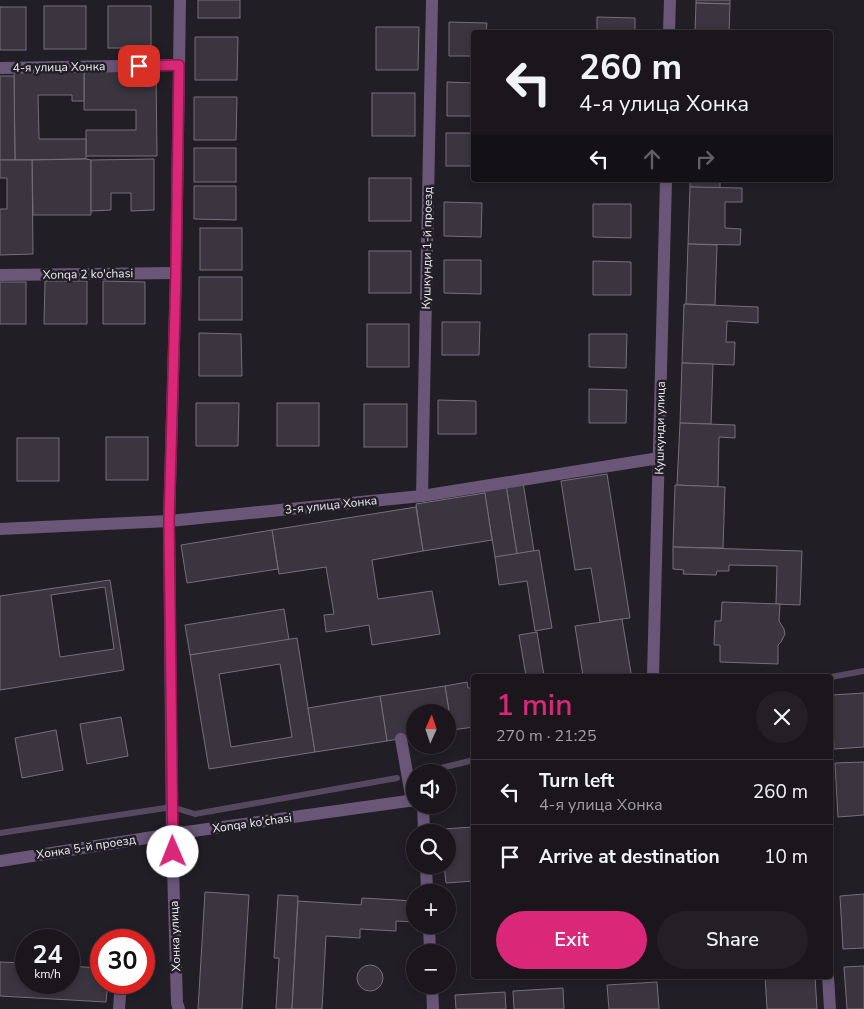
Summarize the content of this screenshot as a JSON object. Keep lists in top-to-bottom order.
{
  "streets": {
    "street": [
      "4-я улица Хонка",
      "Кушкунди 1-й проезд",
      "Xonqa 2 ko'chasi",
      "Кушкунди улица",
      "3-я улица Хонка",
      "Xonqa ko'chasi",
      "Хонка 5-й проезд",
      "Хонка улица"
    ]
  },
  "crossings": [
    ["Кушкунди 1-й проезд", "3-я улица Хонка"],
    ["Кушкунди улица", "3-я улица Хонка"],
    ["Xonqa ko'chasi", "Хонка 5-й проезд"],
    ["Xonqa ko'chasi", "Хонка улица"],
    ["Хонка 5-й проезд", "Хонка улица"]
  ],
  "north": "top",
  "page": {
    "turn": ["260 m", "4-я улица Хонка"],
    "heading": ["1 min", "270 m · 21:25"],
    "map_buttons": ["+", "−"],
    "list": [
      {
        "name": "Turn left",
        "note": "4-я улица Хонка",
        "value": "260 m"
      },
      {
        "name": "Arrive at destination",
        "value": "10 m"
      }
    ],
    "buttons": ["Exit", "Share"],
    "speed": "24 km/h",
    "limit": "30"
  }
}
